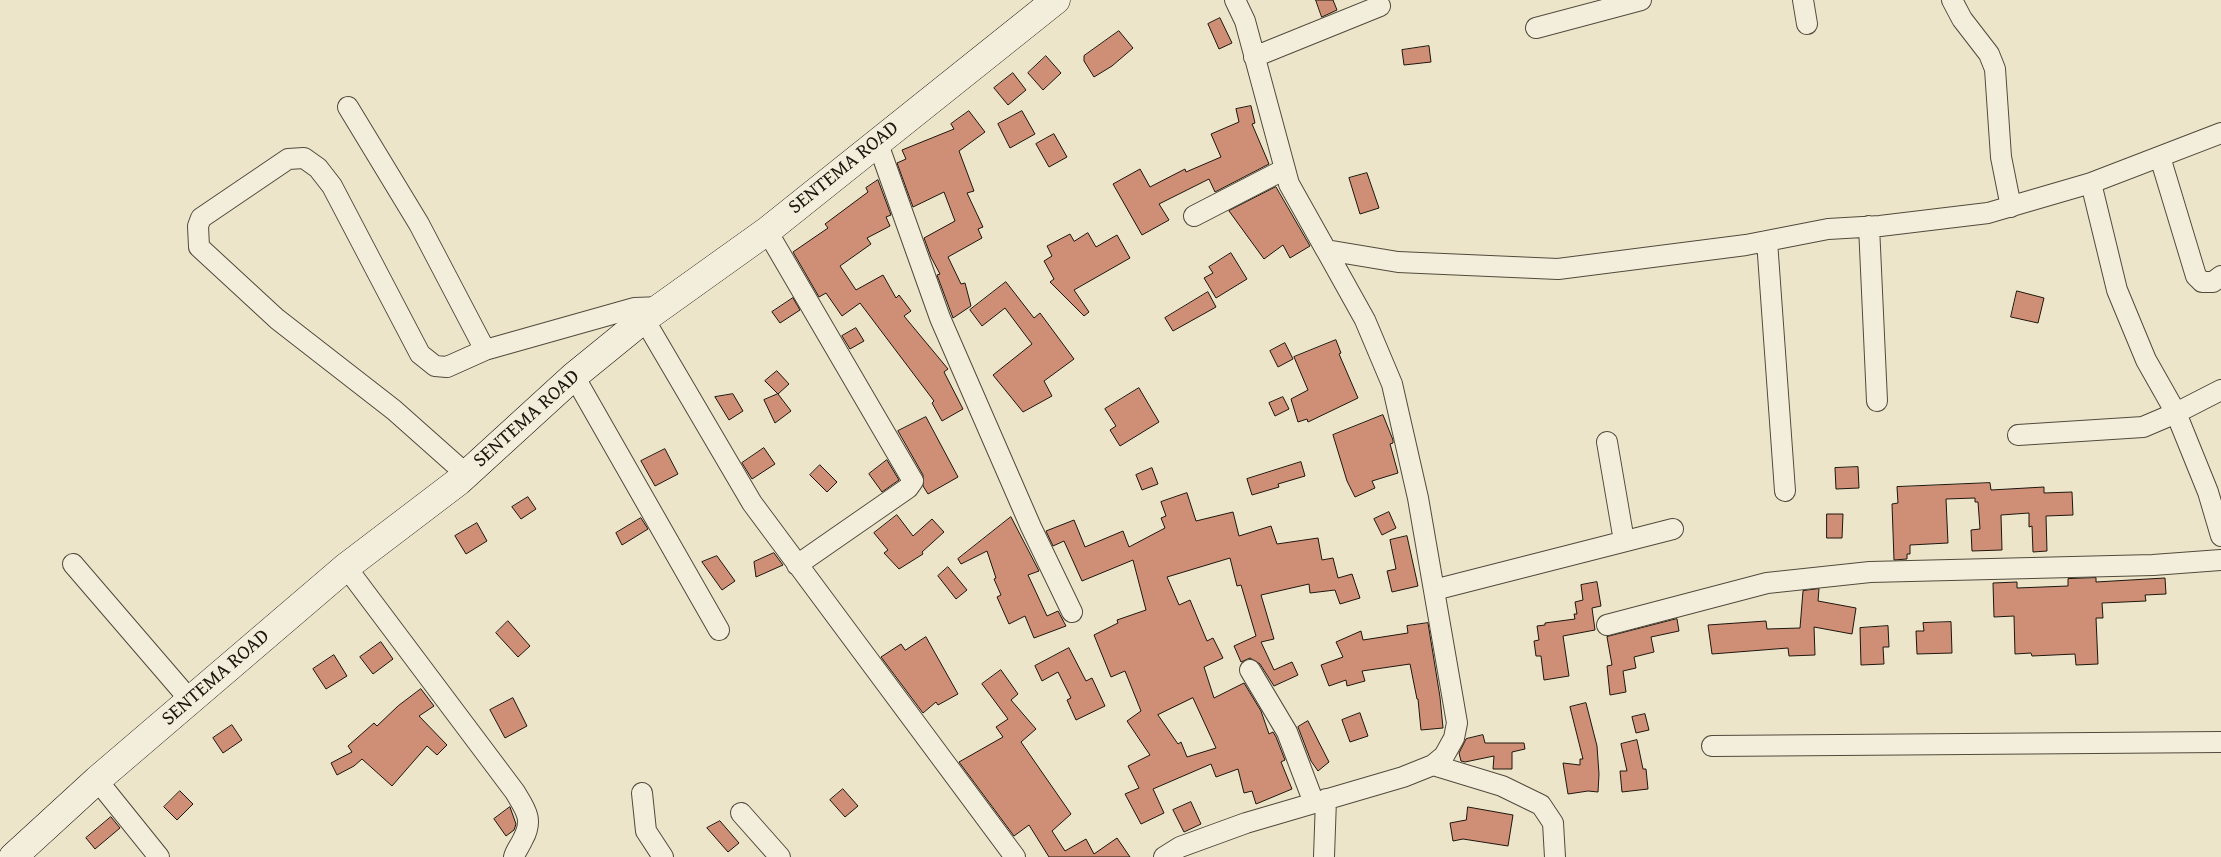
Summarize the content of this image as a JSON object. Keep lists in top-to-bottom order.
{
  "streets": {
    "main road": ["SENTEMA ROAD"]
  }
}
